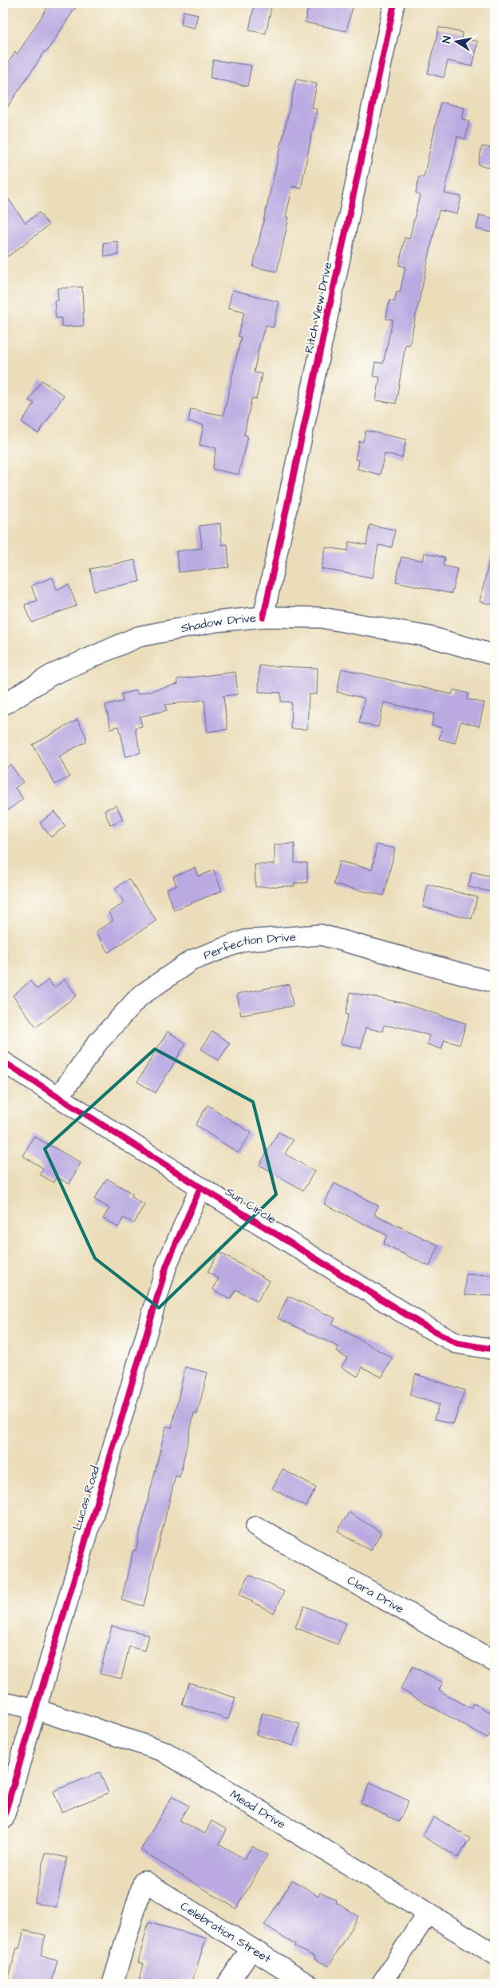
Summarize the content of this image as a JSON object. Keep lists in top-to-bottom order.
{
  "streets": {
    "street": [
      "Ritch View Drive",
      "Shadow Drive",
      "Perfection Drive",
      "Sun Circle",
      "Lucas Road",
      "Clara Drive",
      "Mead Drive",
      "Celebration Street"
    ]
  },
  "crossings": [
    ["Ritch View Drive", "Shadow Drive"],
    ["Perfection Drive", "Sun Circle"],
    ["Sun Circle", "Lucas Road"],
    ["Lucas Road", "Mead Drive"]
  ],
  "north": "left"
}
